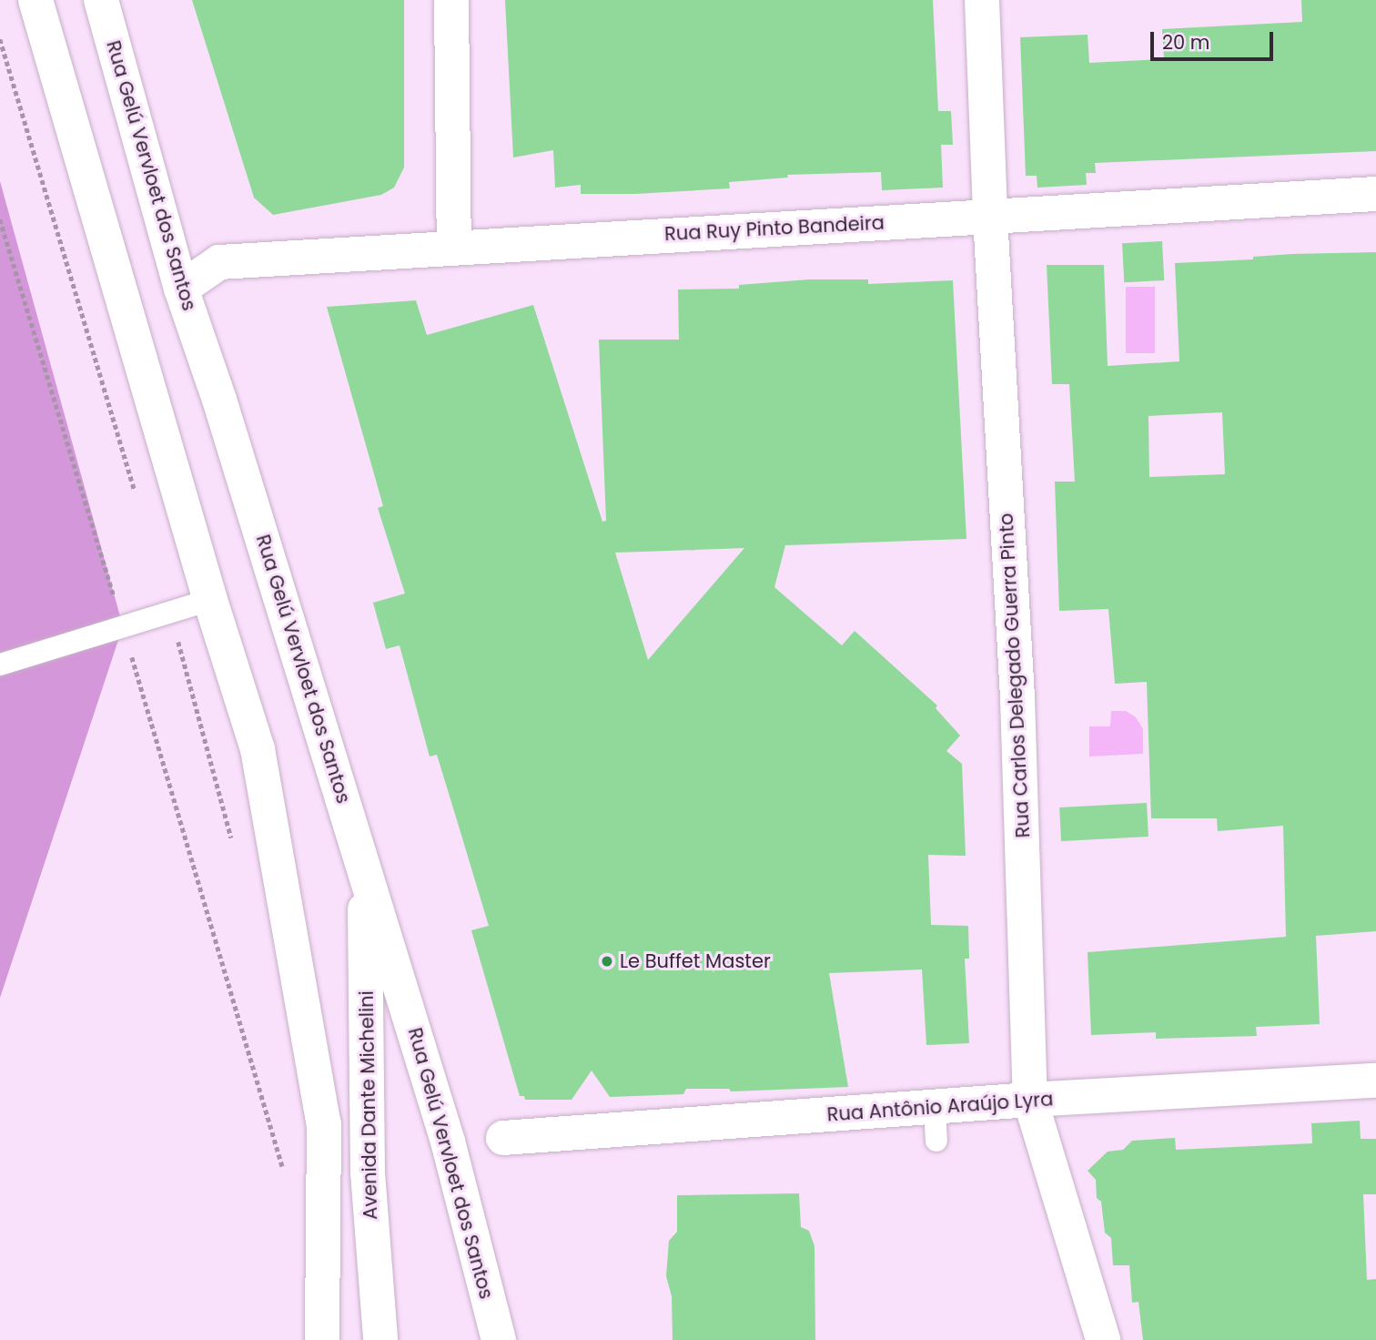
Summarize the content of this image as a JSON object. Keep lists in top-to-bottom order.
{
  "streets": {
    "street": [
      "Rua Gelú Vervloet dos Santos",
      "Rua Ruy Pinto Bandeira",
      "Rua Carlos Delegado Guerra Pinto",
      "Avenida Dante Michelini",
      "Rua Antônio Araújo Lyra"
    ]
  },
  "crossings": [
    ["Rua Gelú Vervloet dos Santos", "Rua Ruy Pinto Bandeira"],
    ["Rua Gelú Vervloet dos Santos", "Avenida Dante Michelini"],
    ["Rua Ruy Pinto Bandeira", "Rua Carlos Delegado Guerra Pinto"],
    ["Rua Carlos Delegado Guerra Pinto", "Rua Antônio Araújo Lyra"]
  ],
  "places": ["Le Buffet Master"],
  "scale_bar": "20 m"
}
